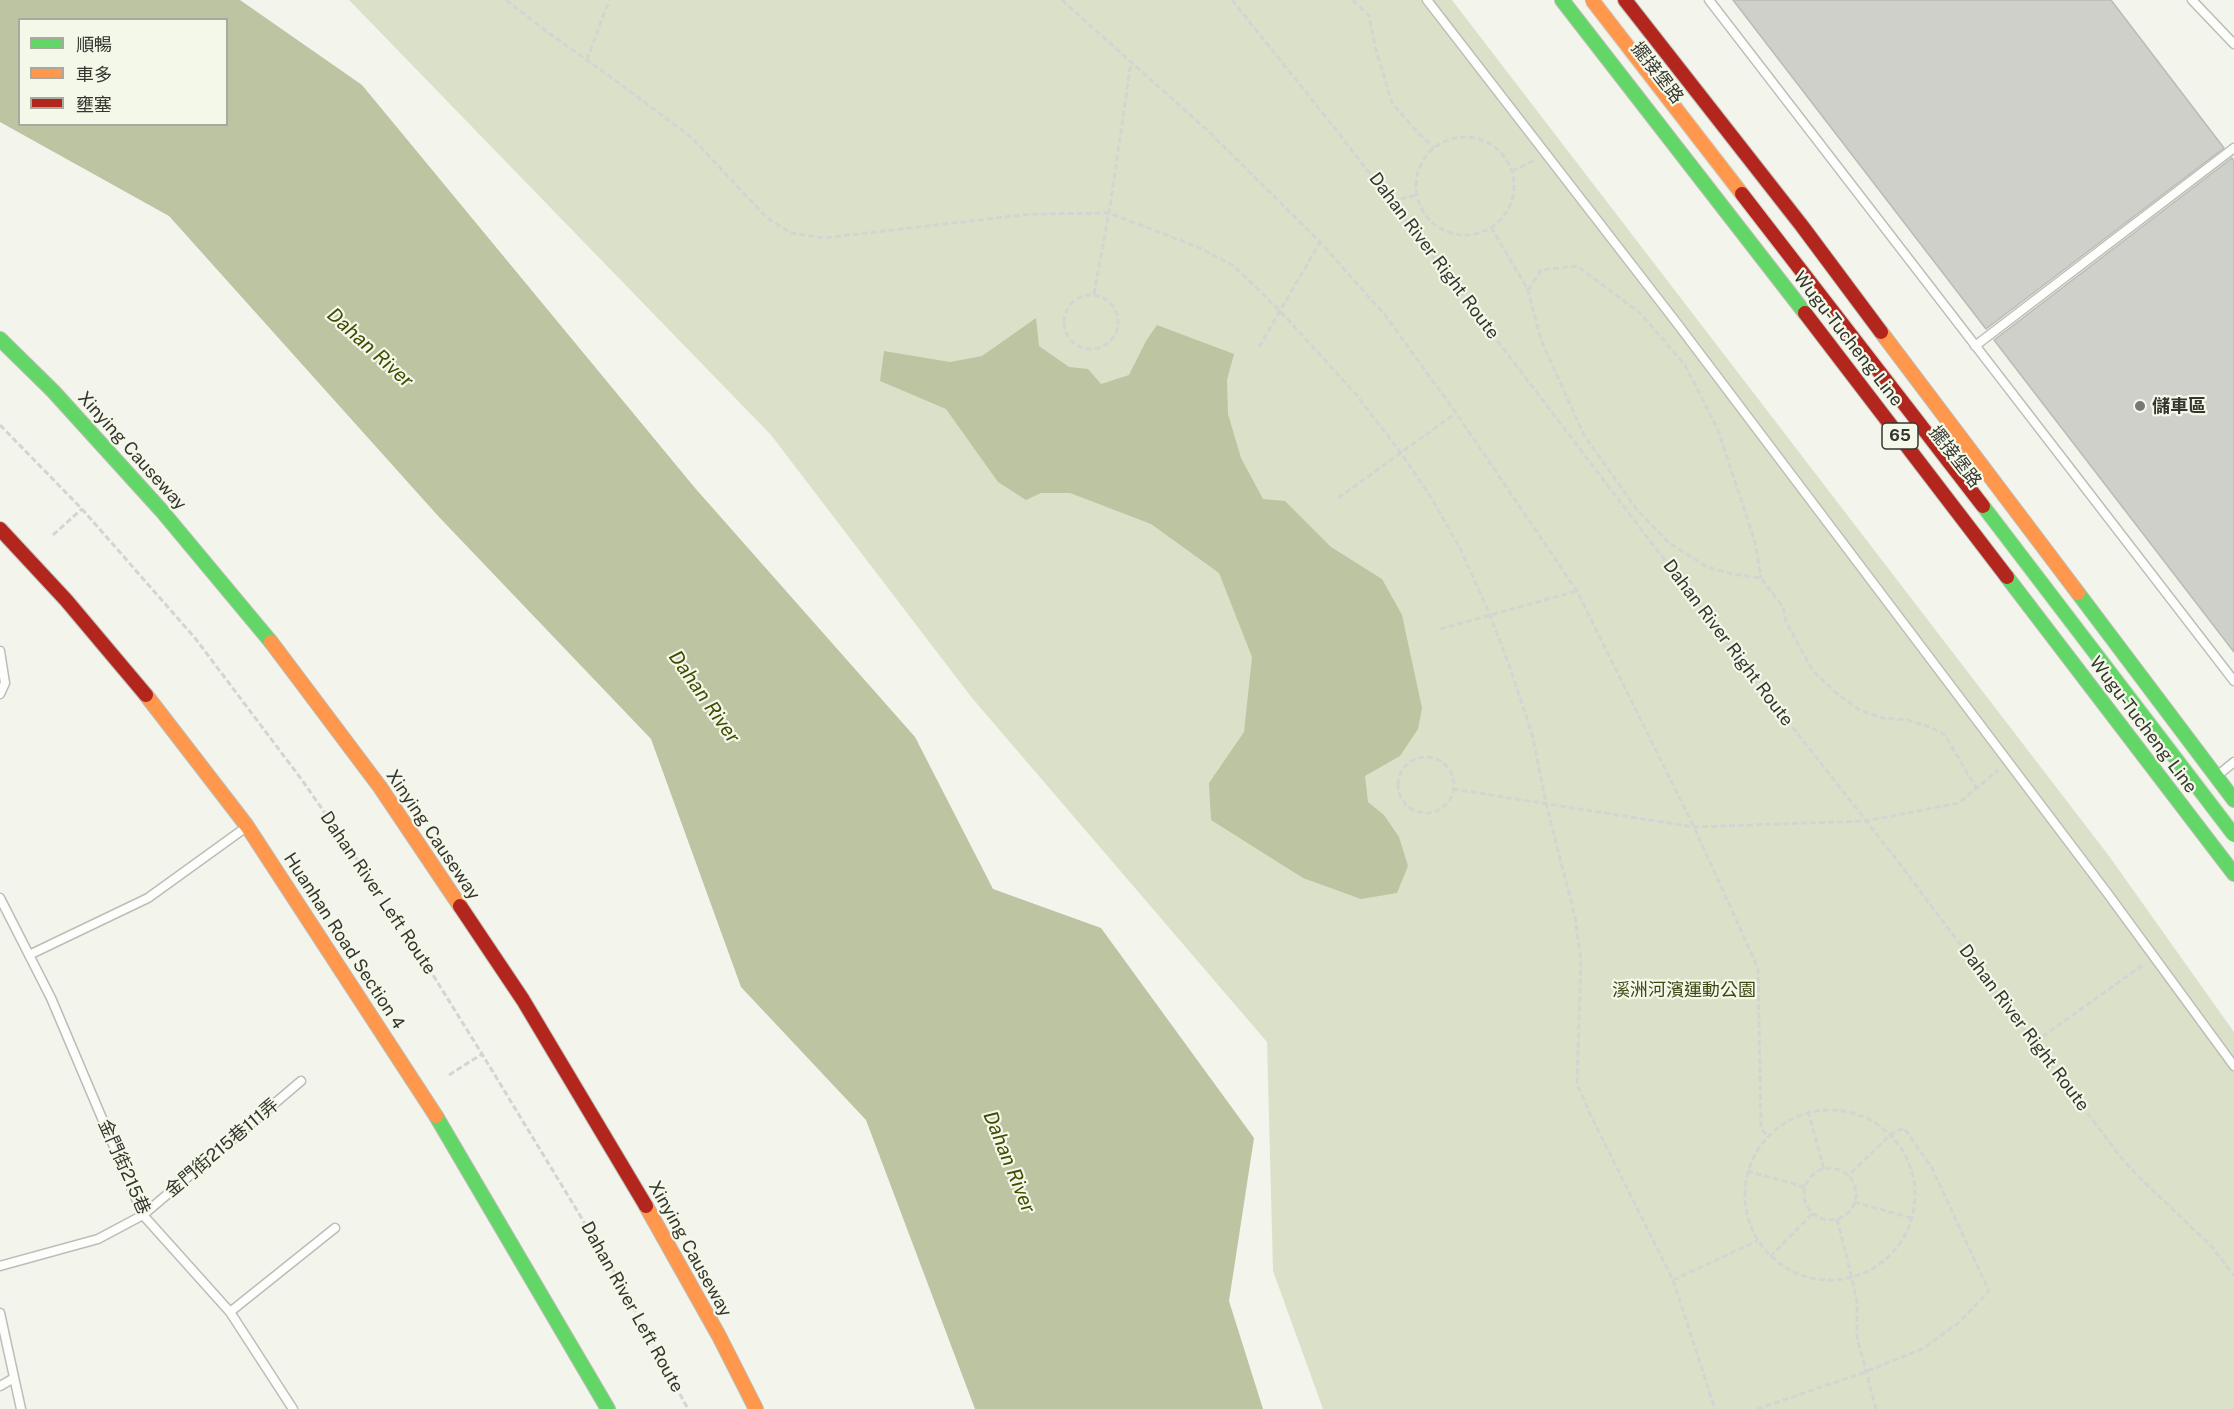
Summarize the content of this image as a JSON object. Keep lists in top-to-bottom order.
{
  "streets": {
    "main road": [
      "擺接堡路",
      "Wugu-Tucheng Line",
      "65",
      "Xinying Causeway",
      "Huanhan Road Section 4"
    ],
    "lane": ["金門街215巷111弄", "金門街215巷"],
    "path": ["Dahan River Right Route", "Dahan River Left Route"]
  },
  "crossings": [
    ["金門街215巷111弄", "金門街215巷"]
  ],
  "water": ["Dahan River"],
  "parks": ["溪洲河濱運動公園"],
  "places": ["儲車區"],
  "legend": ["順暢", "車多", "壅塞"]
}
